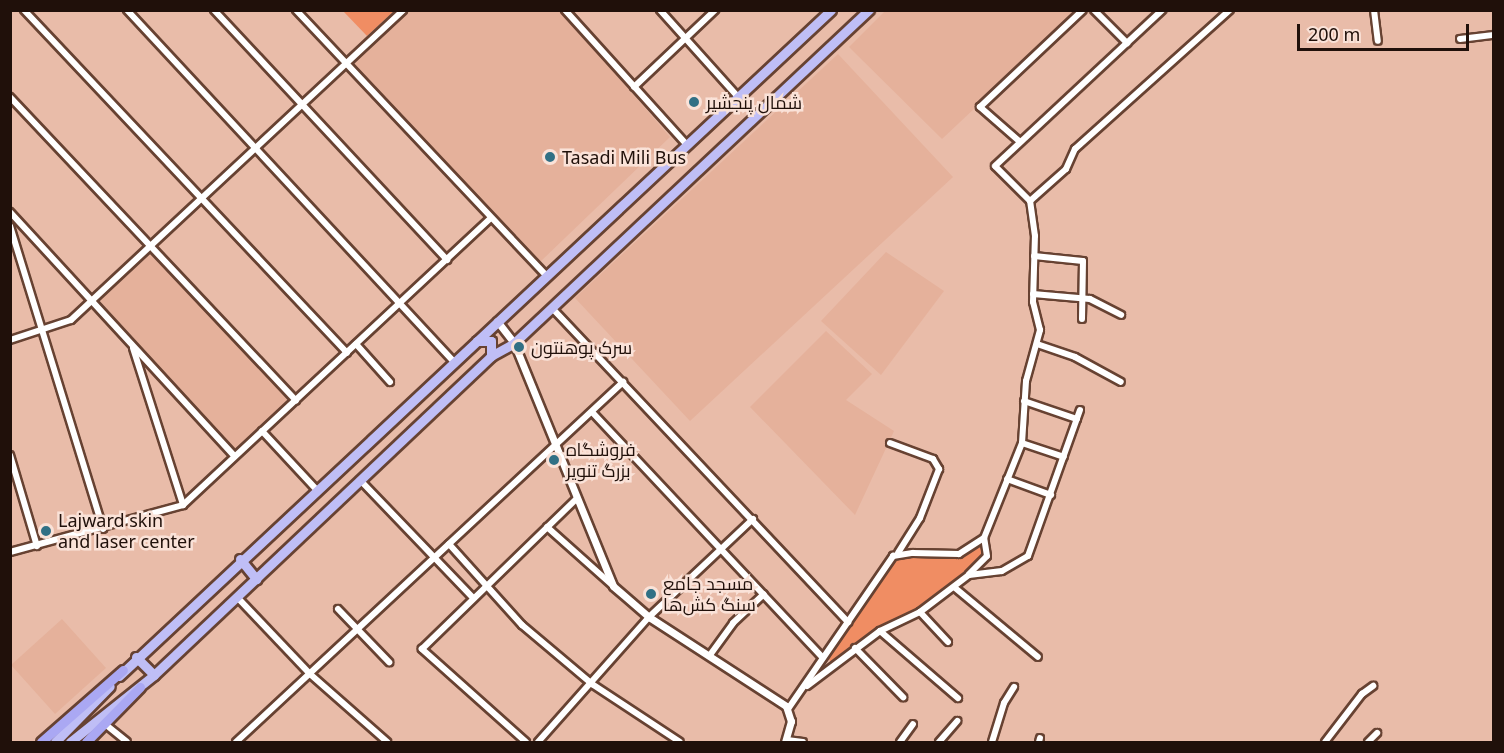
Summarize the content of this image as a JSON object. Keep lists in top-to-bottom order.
{
  "places": [
    "شمال پنجشیر",
    "Tasadi Mili Bus",
    "سرک پوهنتون",
    "فروشگاه بزرگ تنویر",
    "Lajward skin and laser center",
    "مسجد جامع سنگ کش‌ها"
  ],
  "scale_bar": "200 m"
}
